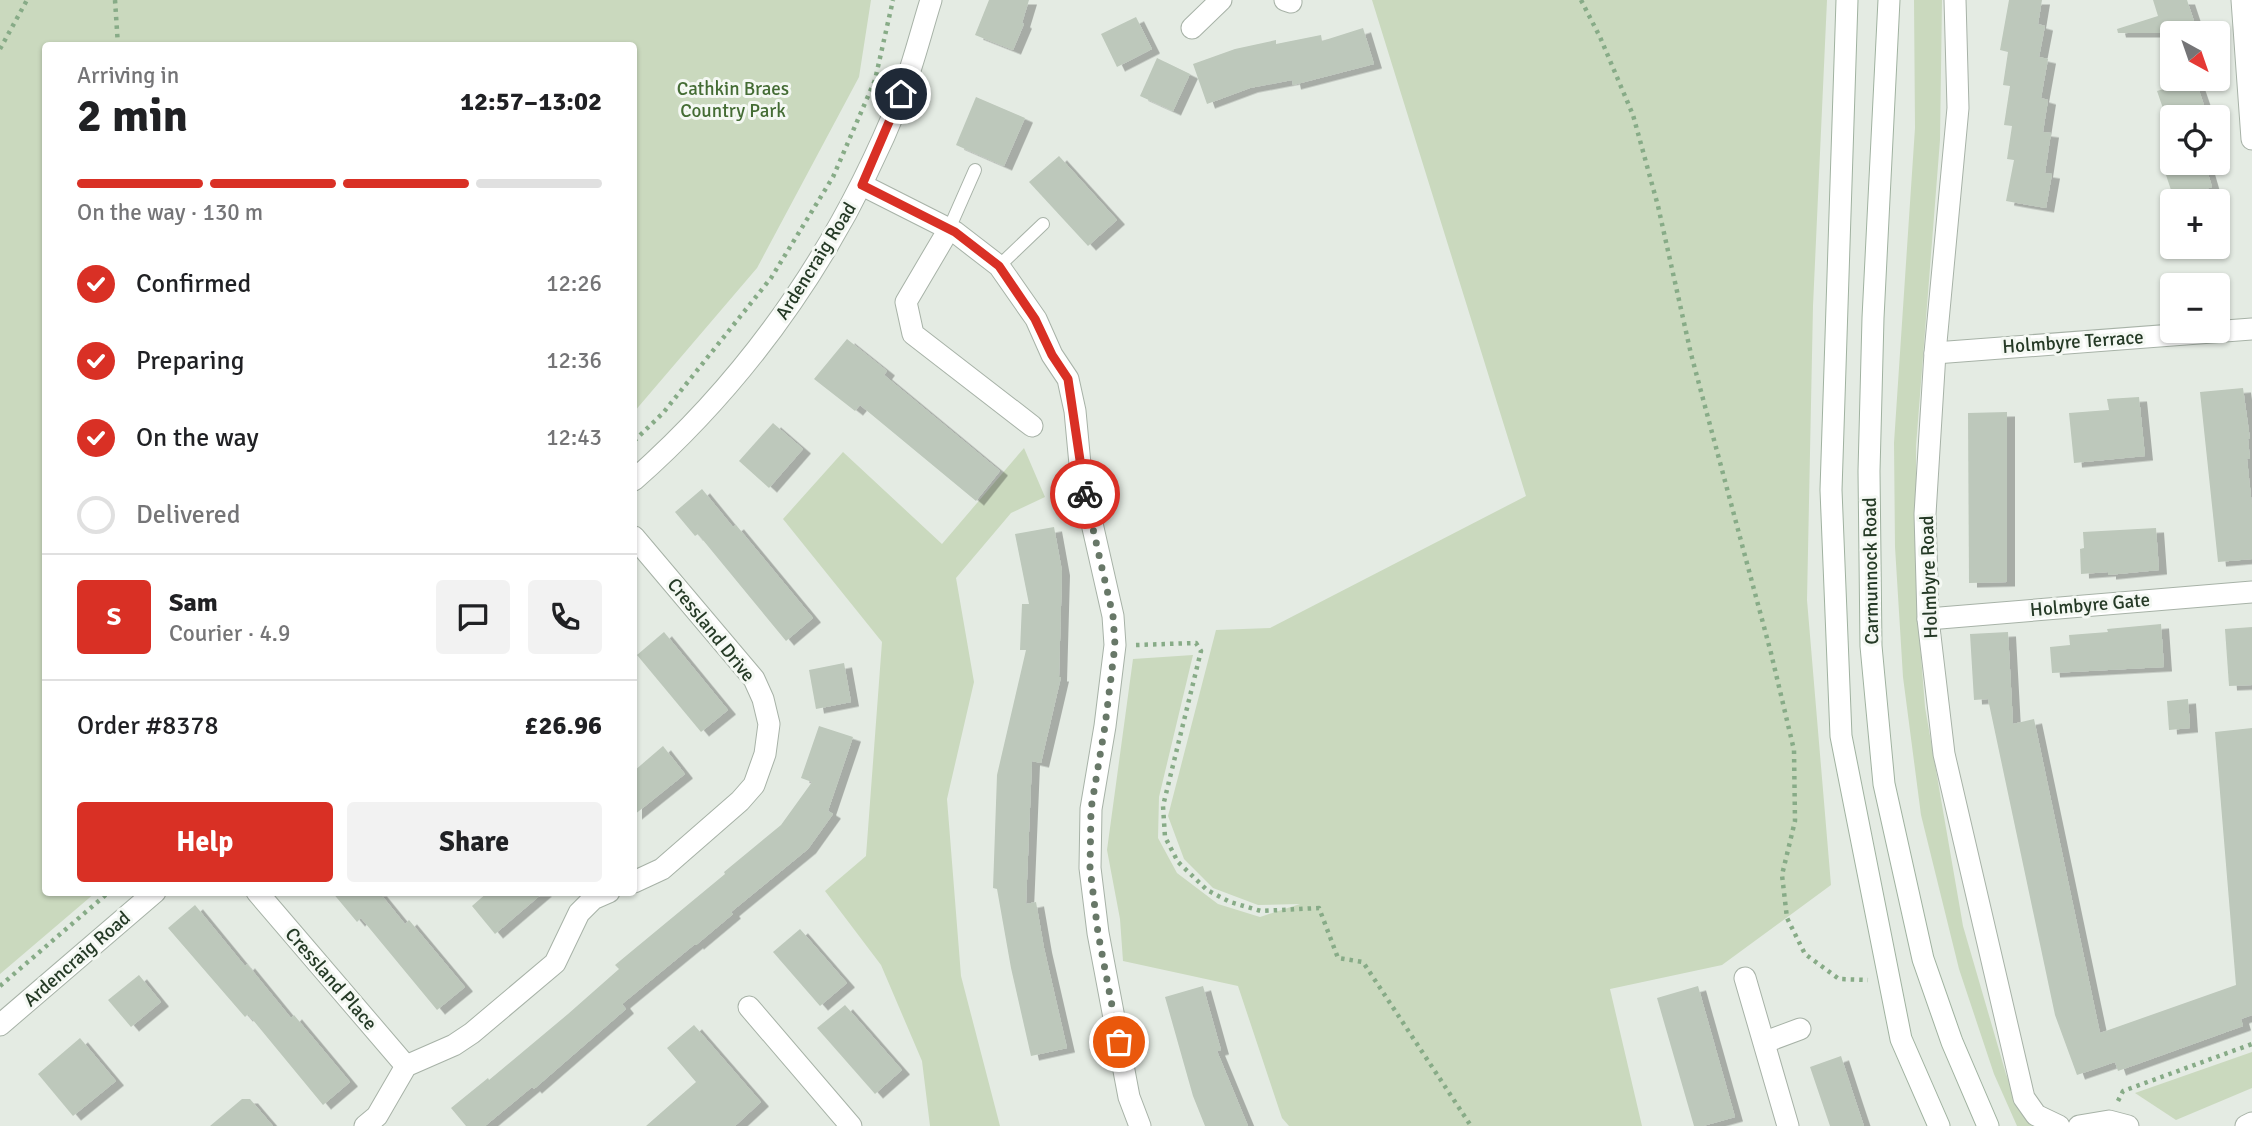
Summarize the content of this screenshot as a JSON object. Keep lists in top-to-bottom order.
{
  "streets": {
    "street": [
      "Ardencraig Road",
      "Holmbyre Terrace",
      "Carmunnock Road",
      "Holmbyre Road",
      "Holmbyre Gate",
      "Cressland Drive",
      "Cressland Place"
    ]
  },
  "crossings": [
    ["Holmbyre Terrace", "Holmbyre Road"],
    ["Holmbyre Road", "Holmbyre Gate"]
  ],
  "parks": ["Cathkin Braes Country Park"],
  "north": "bottom right",
  "page": {
    "map_buttons": ["+", "−"],
    "heading": ["2 min", "Arriving in", "12:57–13:02"],
    "panel": [
      "Sam",
      "Courier · 4.9",
      "Order #8378",
      "£26.96"
    ],
    "bar": "On the way · 130 m",
    "list": [
      ["Confirmed", "12:26"],
      ["Preparing", "12:36"],
      ["On the way", "12:43"],
      "Delivered"
    ],
    "round": "S",
    "buttons": ["Help", "Share"]
  }
}
